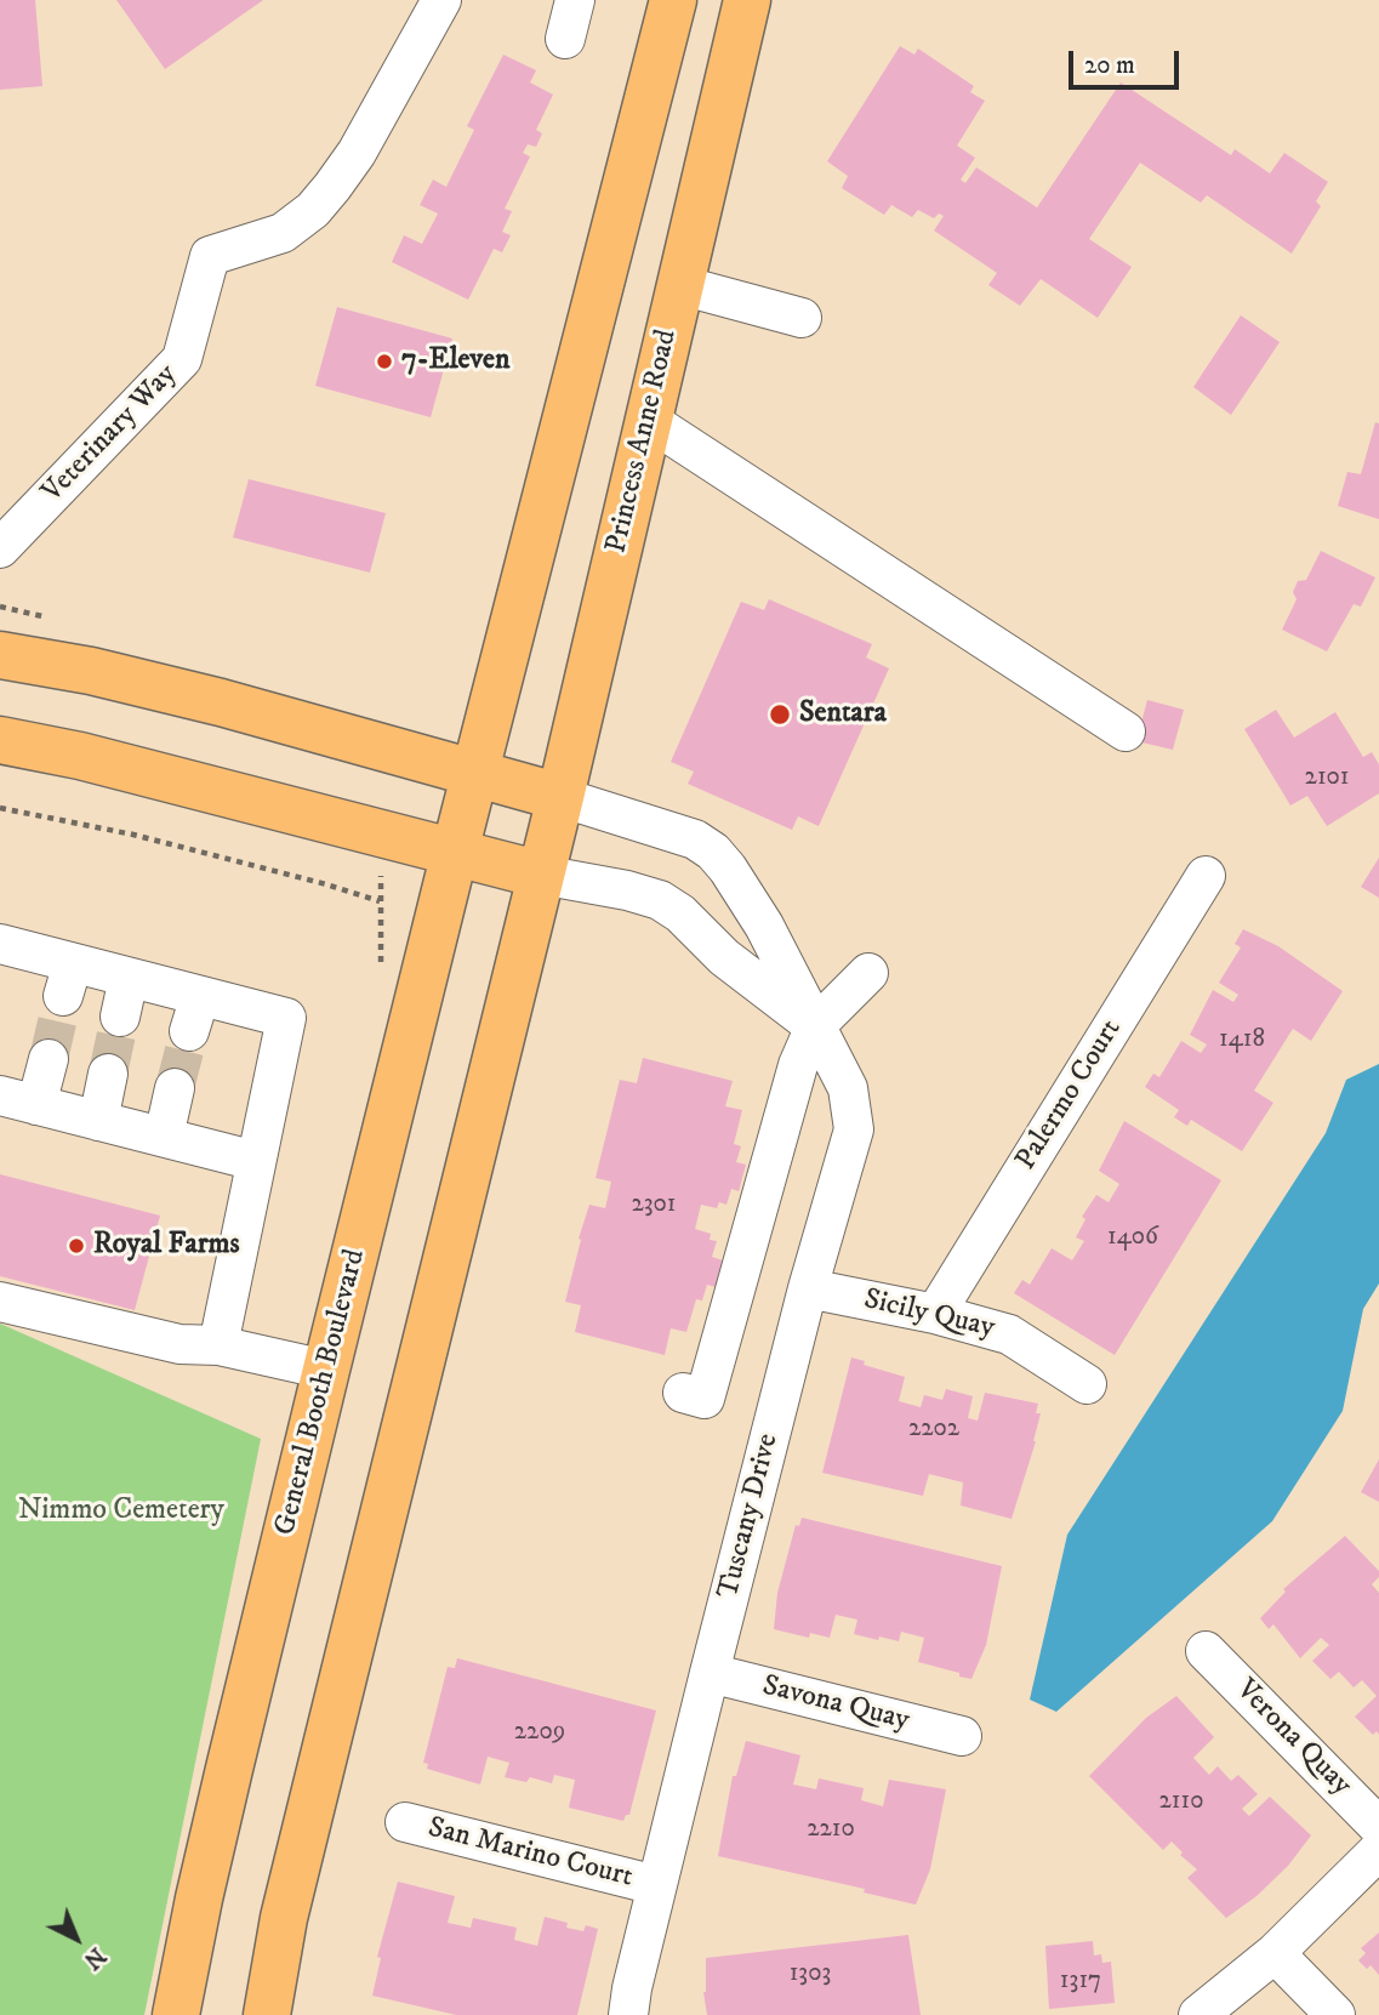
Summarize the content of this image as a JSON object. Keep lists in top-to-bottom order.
{
  "streets": {
    "main road": ["Princess Anne Road", "General Booth Boulevard"],
    "street": [
      "Veterinary Way",
      "Palermo Court",
      "Sicily Quay",
      "Tuscany Drive",
      "Savona Quay",
      "Verona Quay",
      "San Marino Court"
    ]
  },
  "crossings": [
    ["Princess Anne Road", "Tuscany Drive"],
    ["Palermo Court", "Sicily Quay"],
    ["Sicily Quay", "Tuscany Drive"],
    ["Tuscany Drive", "Savona Quay"],
    ["Tuscany Drive", "San Marino Court"]
  ],
  "parks": ["Nimmo Cemetery"],
  "places": ["7-Eleven", "Sentara", "Royal Farms"],
  "house_numbers": [
    "2101",
    "1418",
    "2301",
    "1406",
    "2202",
    "2209",
    "2110",
    "2210",
    "1303",
    "1317"
  ],
  "scale_bar": "20 m",
  "north": "bottom right"
}
